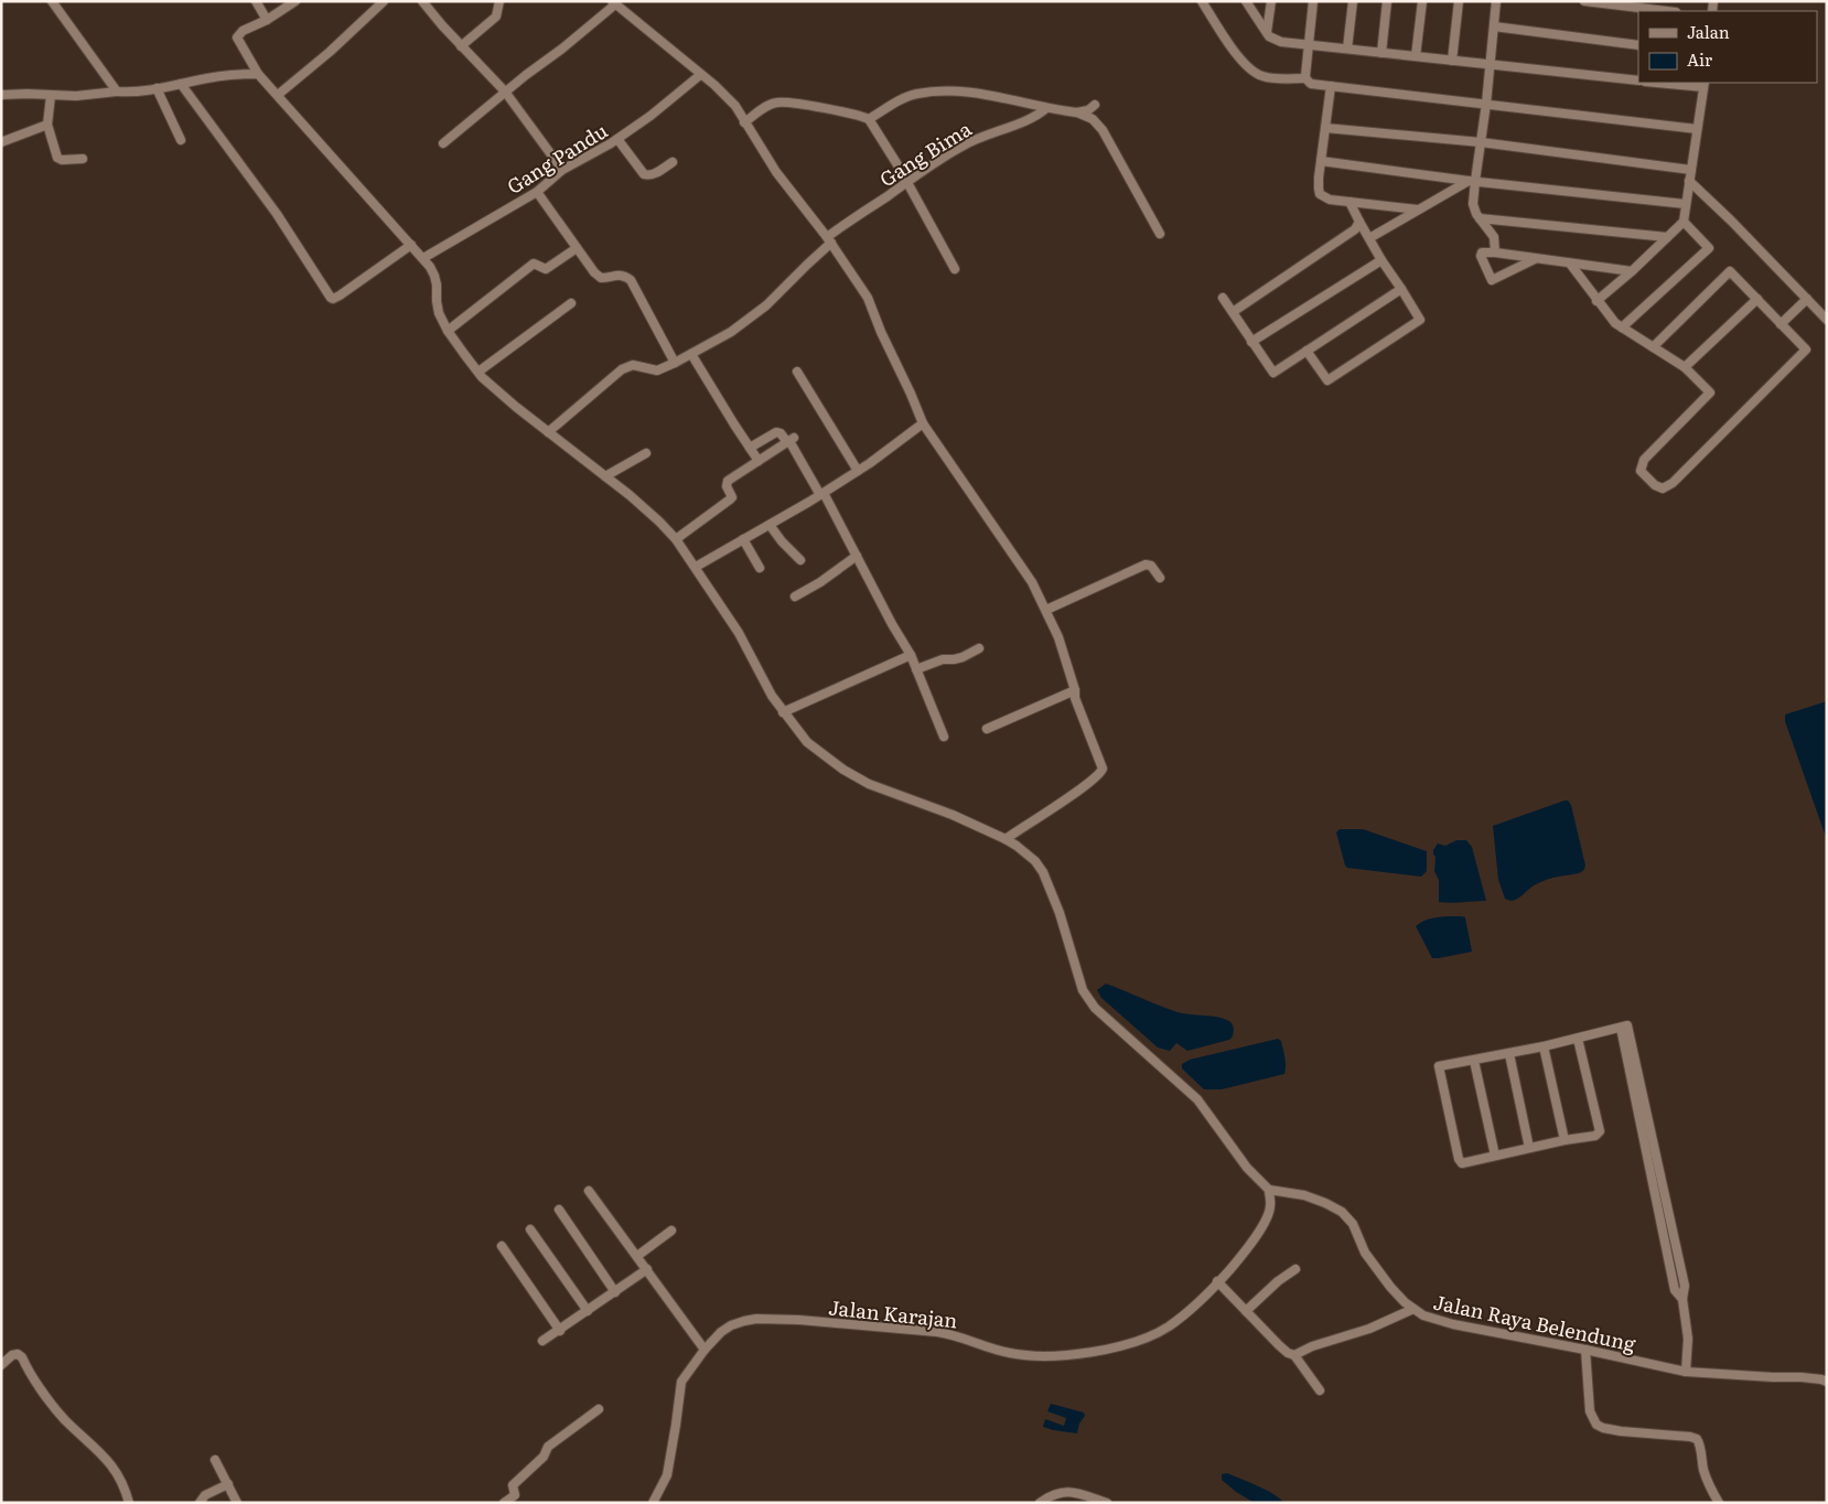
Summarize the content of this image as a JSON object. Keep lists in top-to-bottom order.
{
  "streets": {
    "street": [
      "Gang Bima",
      "Gang Pandu",
      "Jalan Karajan",
      "Jalan Raya Belendung"
    ]
  },
  "crossings": [
    ["Jalan Karajan", "Jalan Raya Belendung"]
  ],
  "legend": ["Jalan", "Air"]
}
